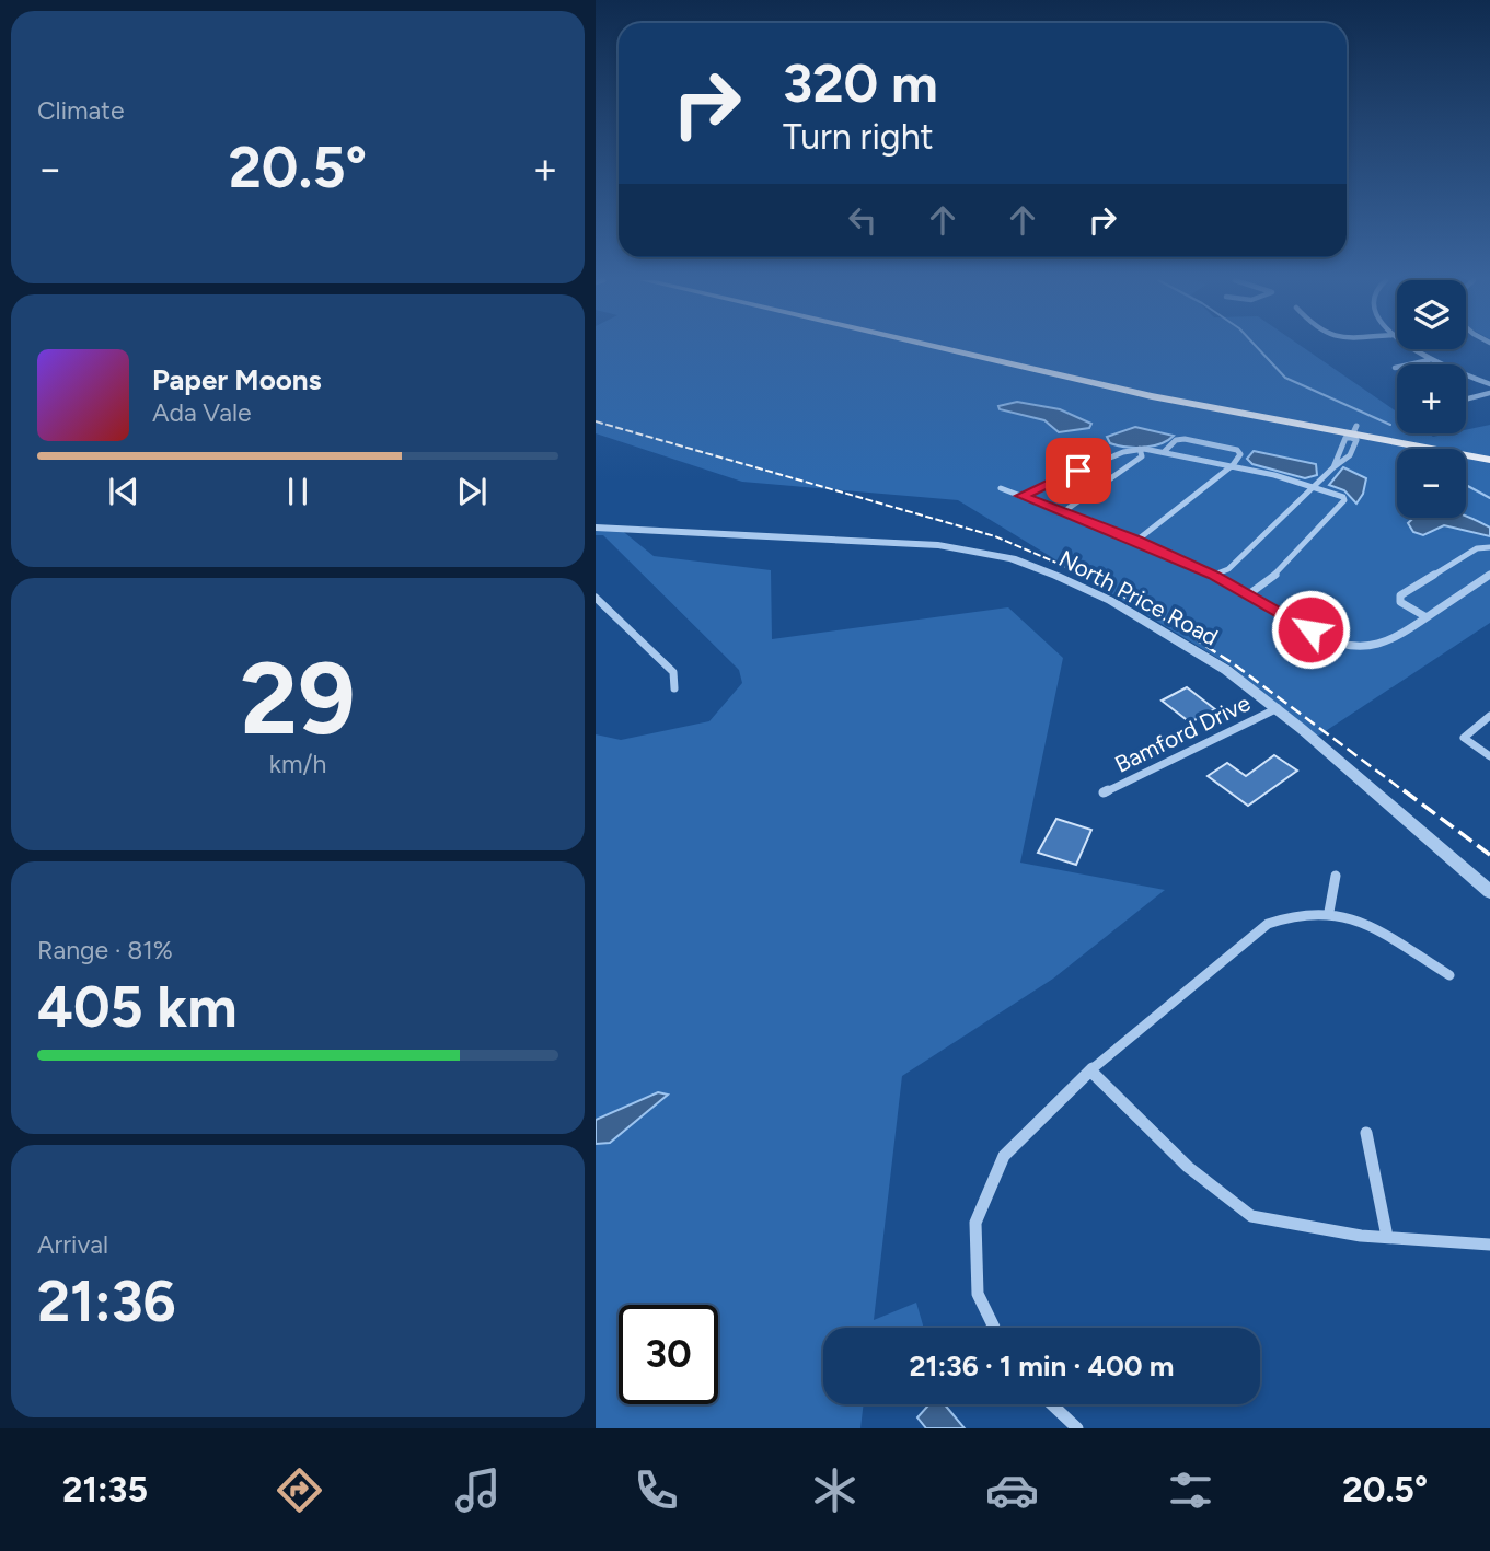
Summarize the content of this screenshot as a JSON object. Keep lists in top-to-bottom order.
{
  "streets": {
    "street": ["North Price Road", "Bamford Drive"]
  },
  "crossings": [
    ["North Price Road", "Bamford Drive"]
  ],
  "page": {
    "tile": [
      "Climate",
      ["29", "km/h"],
      ["Range · 81%", "405 km"],
      ["Arrival", "21:36"]
    ],
    "turn": ["320 m", "Turn right"],
    "heat": ["−", "20.5°", "+"],
    "map_buttons": ["+", "−"],
    "song": ["Paper Moons", "Ada Vale"],
    "limit": "30",
    "trip": "21:36 · 1 min · 400 m",
    "tabs": ["21:35", "20.5°"]
  }
}
